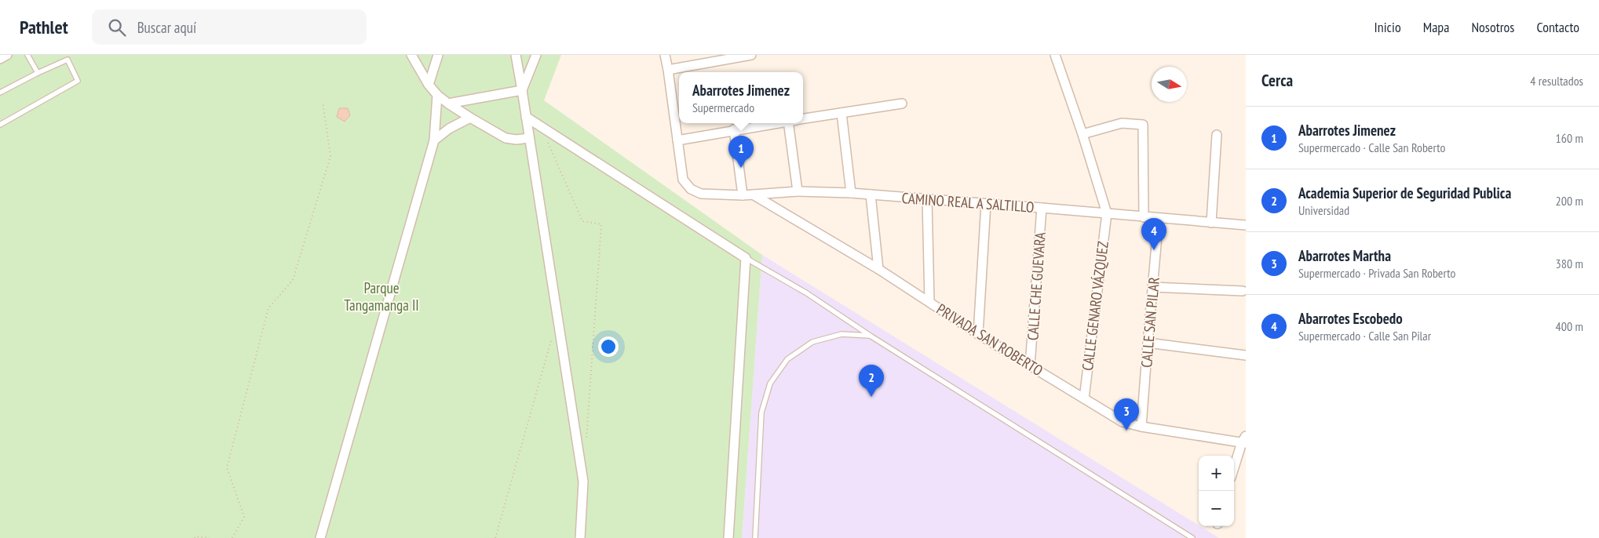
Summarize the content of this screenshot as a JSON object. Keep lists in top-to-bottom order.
{
  "streets": {
    "street": [
      "CAMINO REAL A SALTILLO",
      "CALLE CHE GUEVARA",
      "CALLE GENARO VÁZQUEZ",
      "CALLE SAN PILAR",
      "PRIVADA SAN ROBERTO"
    ]
  },
  "crossings": [
    ["CAMINO REAL A SALTILLO", "CALLE CHE GUEVARA"],
    ["CAMINO REAL A SALTILLO", "CALLE GENARO VÁZQUEZ"],
    ["CAMINO REAL A SALTILLO", "CALLE SAN PILAR"],
    ["CAMINO REAL A SALTILLO", "PRIVADA SAN ROBERTO"],
    ["CALLE CHE GUEVARA", "PRIVADA SAN ROBERTO"],
    ["CALLE GENARO VÁZQUEZ", "PRIVADA SAN ROBERTO"],
    ["CALLE SAN PILAR", "PRIVADA SAN ROBERTO"]
  ],
  "parks": ["Parque Tangamanga II"],
  "north": "right",
  "page": {
    "header": "Pathlet",
    "search": "Buscar aquí",
    "nav": [
      "Inicio",
      "Mapa",
      "Nosotros",
      "Contacto"
    ],
    "heading": ["Cerca", "4 resultados"],
    "popup": ["Abarrotes Jimenez", "Supermercado"],
    "list": [
      {
        "mark": "1",
        "name": "Abarrotes Jimenez",
        "note": "Supermercado · Calle San Roberto",
        "value": "160 m"
      },
      {
        "mark": "2",
        "name": "Academia Superior de Seguridad Publica",
        "note": "Universidad",
        "value": "200 m"
      },
      {
        "mark": "3",
        "name": "Abarrotes Martha",
        "note": "Supermercado · Privada San Roberto",
        "value": "380 m"
      },
      {
        "mark": "4",
        "name": "Abarrotes Escobedo",
        "note": "Supermercado · Calle San Pilar",
        "value": "400 m"
      }
    ],
    "pins": [
      "1",
      "4",
      "2",
      "3"
    ],
    "map_buttons": ["+", "−"]
  }
}
